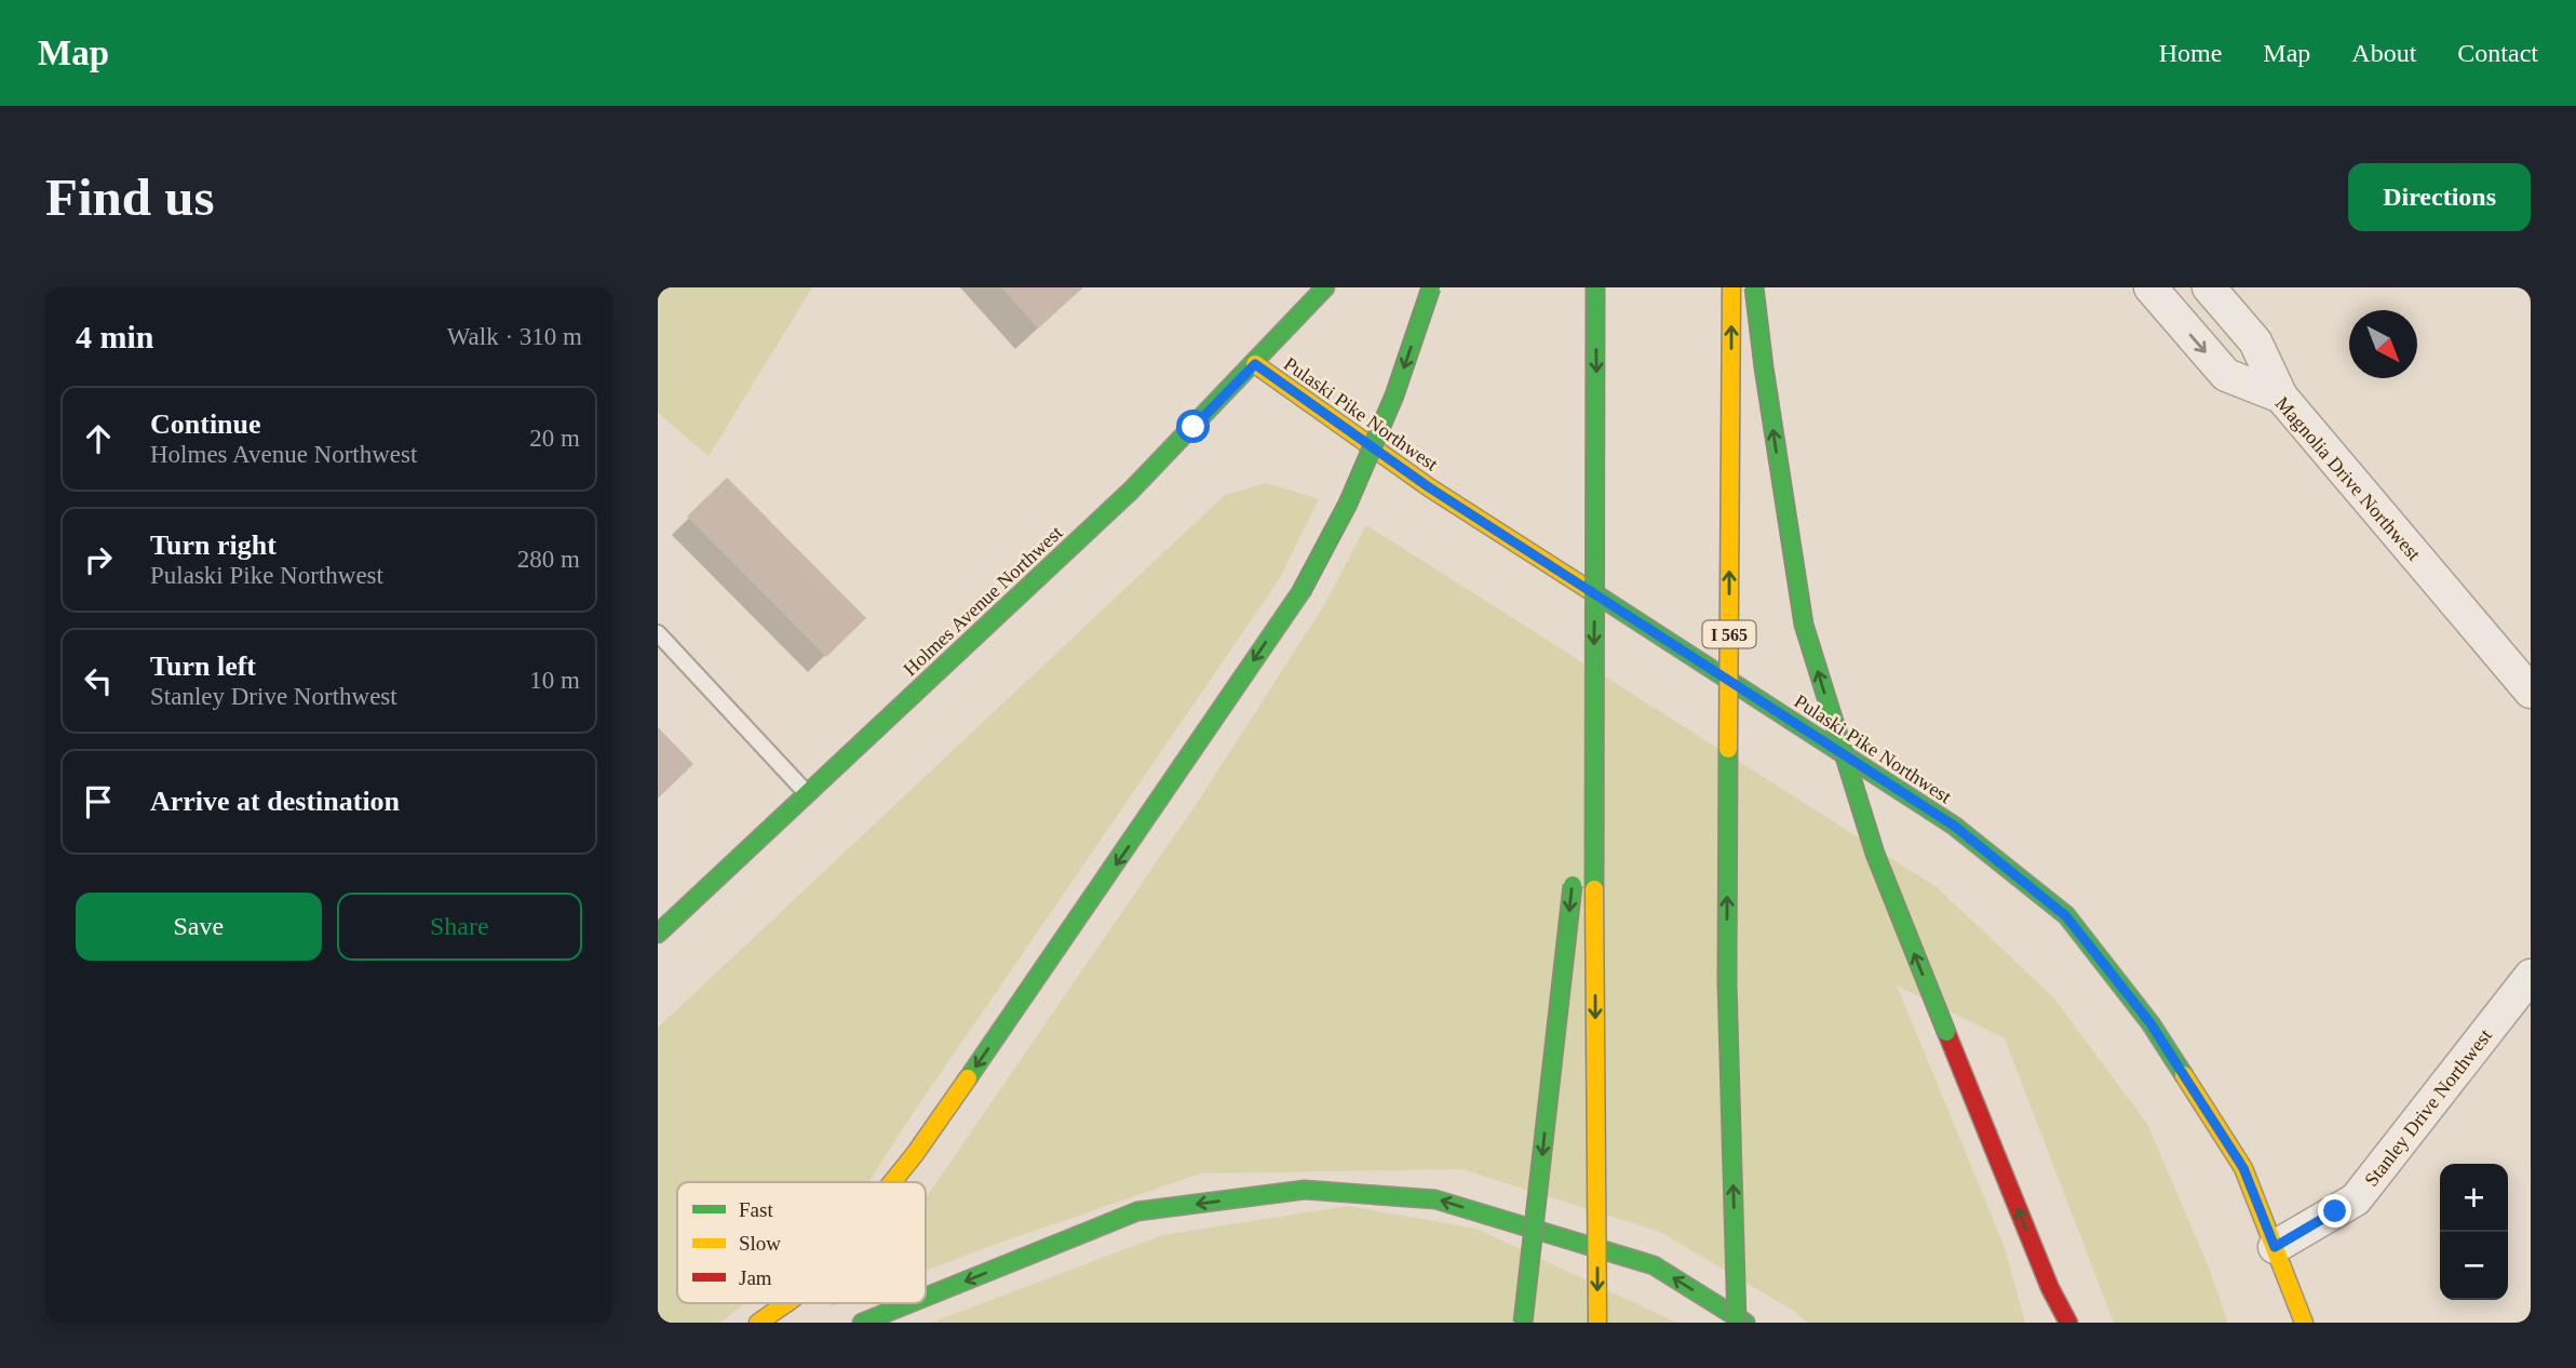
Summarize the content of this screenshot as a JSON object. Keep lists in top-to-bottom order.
{
  "streets": {
    "main road": ["Pulaski Pike Northwest", "Holmes Avenue Northwest", "I 565"],
    "street": ["Magnolia Drive Northwest", "Stanley Drive Northwest"]
  },
  "crossings": [
    ["Pulaski Pike Northwest", "Holmes Avenue Northwest"],
    ["Pulaski Pike Northwest", "Stanley Drive Northwest"]
  ],
  "legend": ["Fast", "Slow", "Jam"],
  "north": "bottom right",
  "page": {
    "header": "Map",
    "nav": [
      "Home",
      "Map",
      "About",
      "Contact"
    ],
    "buttons": [
      "Directions",
      ["Save", "Share"]
    ],
    "title": "Find us",
    "heading": ["4 min", "Walk · 310 m"],
    "list": [
      ["Continue", "Holmes Avenue Northwest", "20 m"],
      ["Turn right", "Pulaski Pike Northwest", "280 m"],
      ["Turn left", "Stanley Drive Northwest", "10 m"],
      "Arrive at destination"
    ],
    "map_buttons": ["+", "−"]
  }
}
